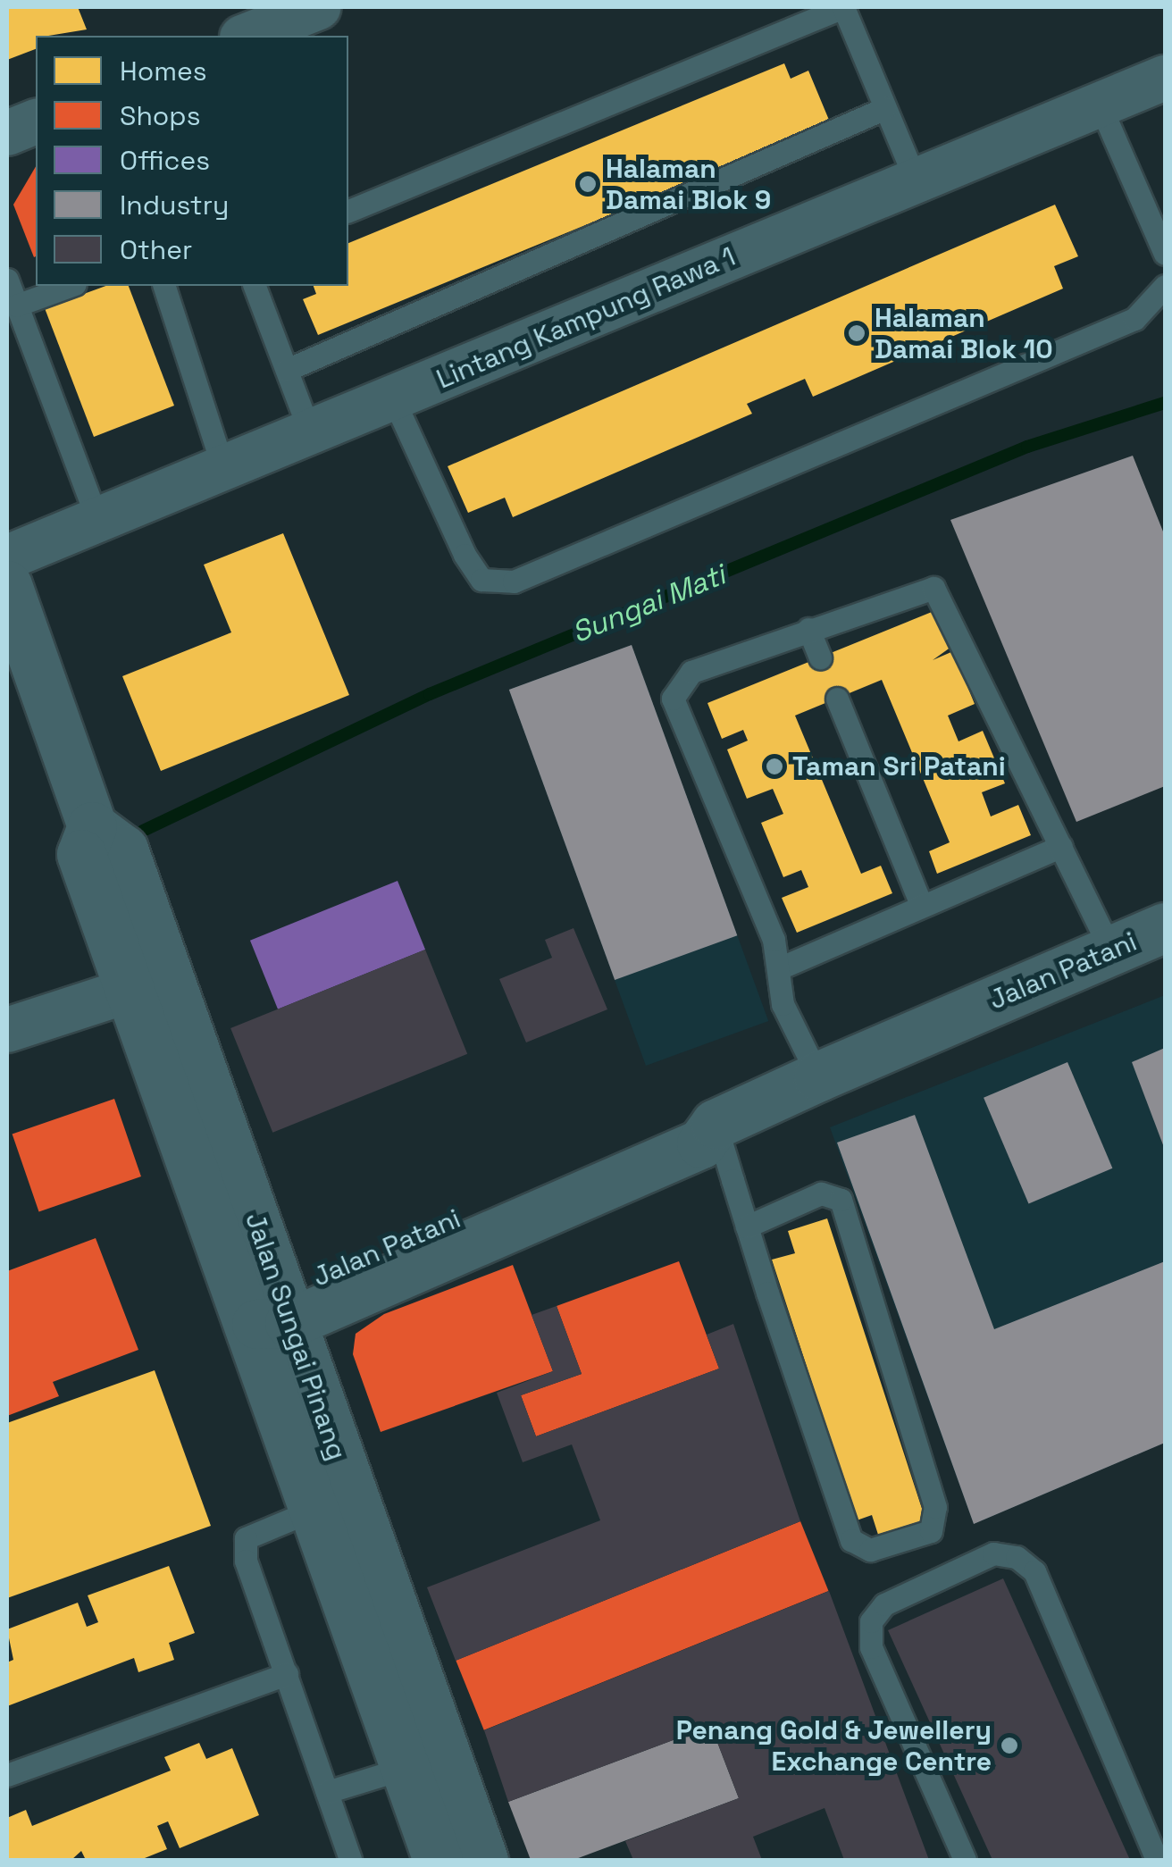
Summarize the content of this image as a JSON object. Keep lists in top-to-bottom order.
{
  "streets": {
    "main road": ["Jalan Patani", "Jalan Sungai Pinang"],
    "street": ["Lintang Kampung Rawa 1"]
  },
  "crossings": [
    ["Jalan Patani", "Jalan Sungai Pinang"]
  ],
  "water": ["Sungai Mati"],
  "places": [
    "Halaman Damai Blok 9",
    "Halaman Damai Blok 10",
    "Taman Sri Patani",
    "Penang Gold & Jewellery Exchange Centre"
  ],
  "legend": [
    "Homes",
    "Shops",
    "Offices",
    "Industry",
    "Other"
  ]
}
